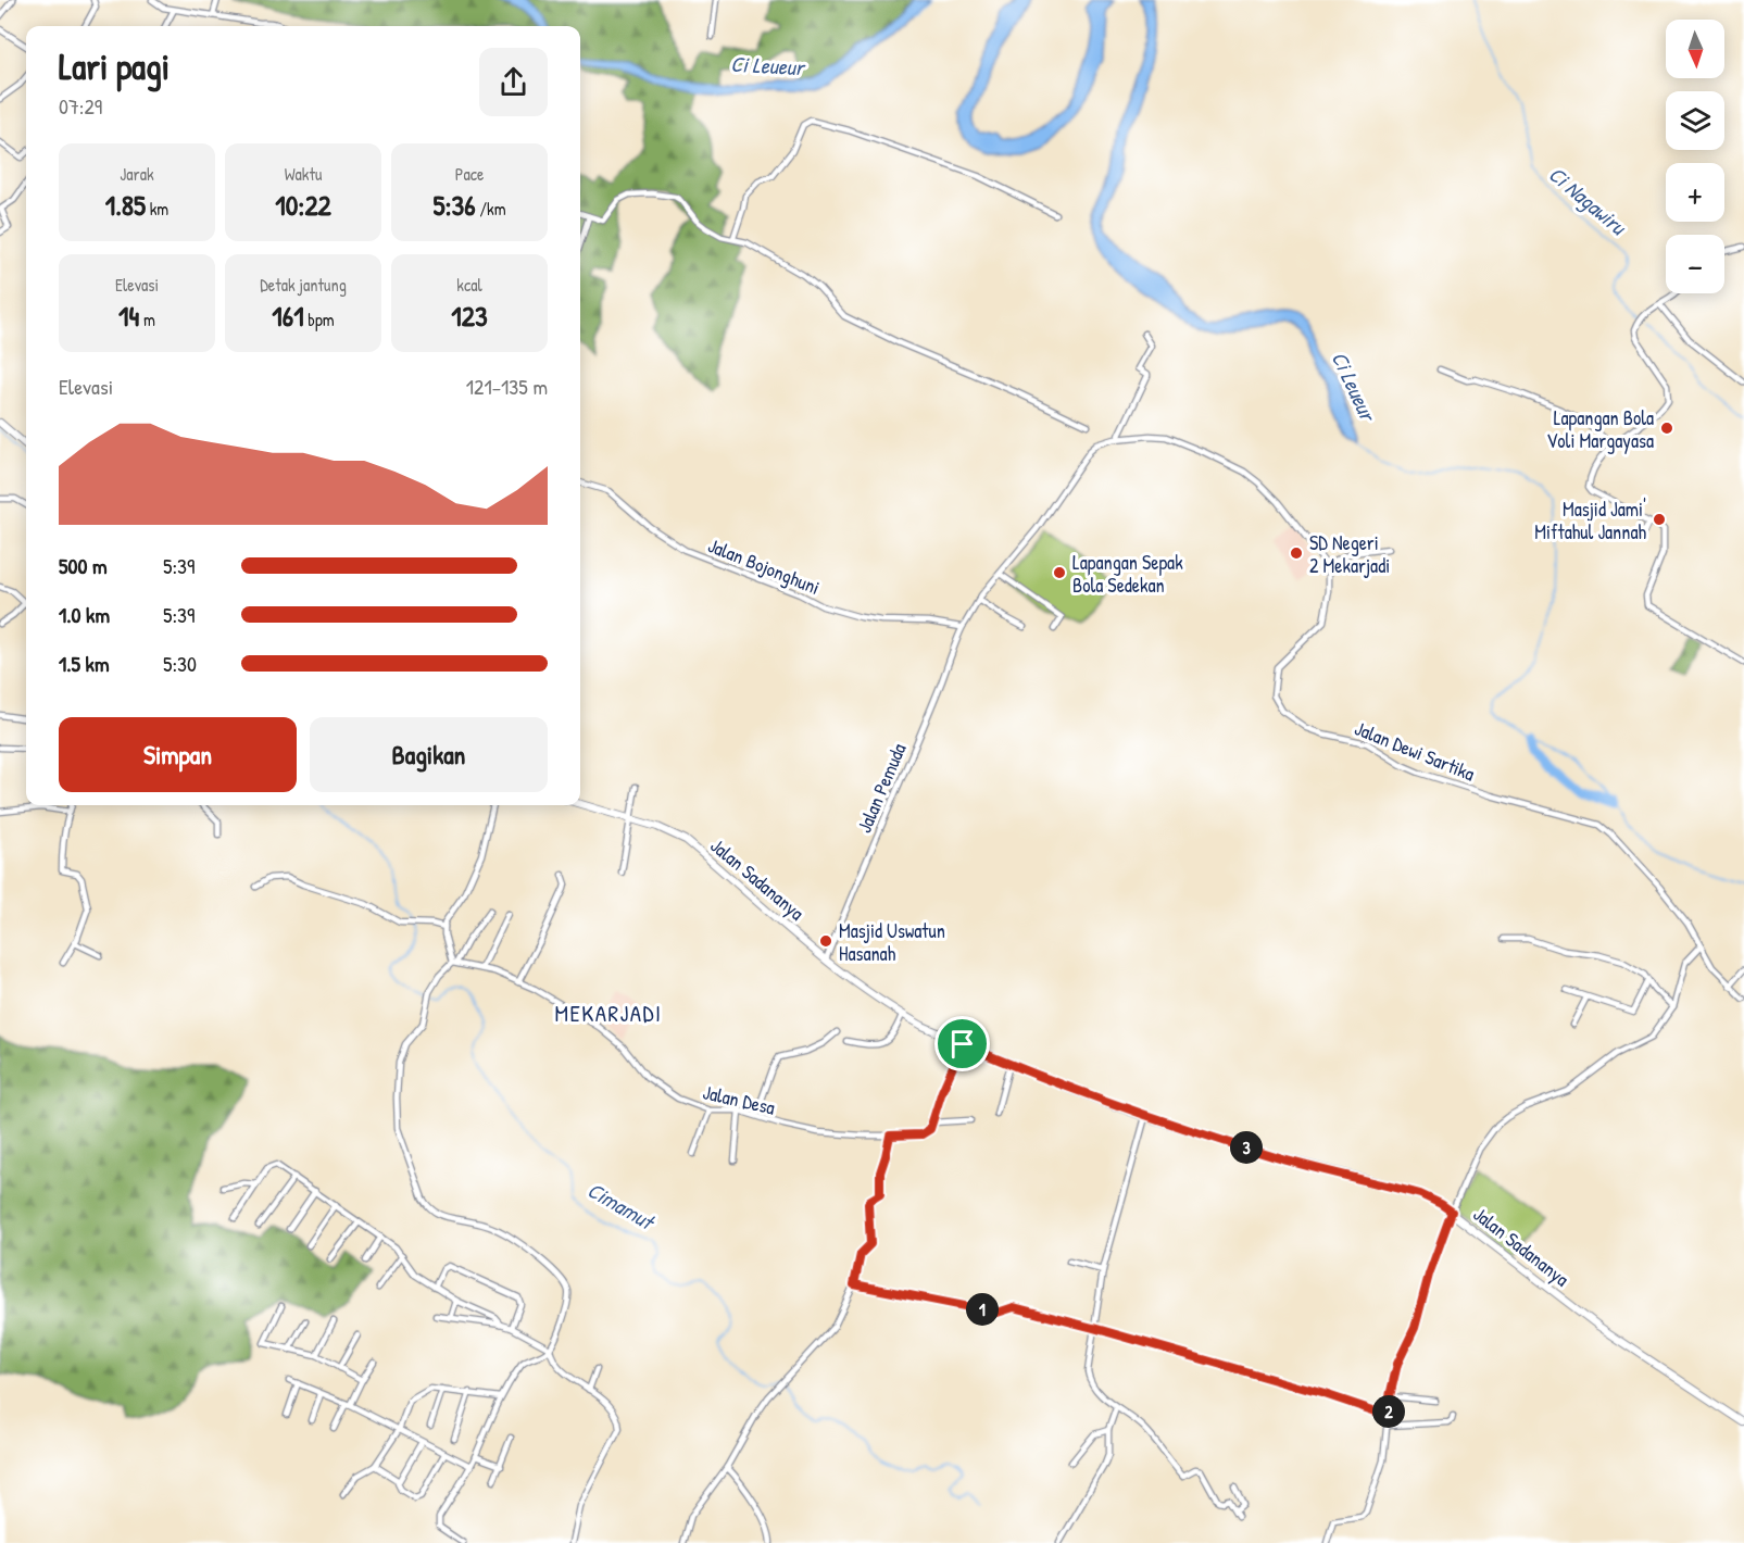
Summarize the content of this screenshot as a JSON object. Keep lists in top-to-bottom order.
{
  "streets": {
    "street": [
      "Jalan Bojonghuni",
      "Jalan Dewi Sartika",
      "Jalan Pemuda",
      "Jalan Sadananya",
      "Jalan Desa"
    ]
  },
  "crossings": [
    ["Jalan Bojonghuni", "Jalan Pemuda"],
    ["Jalan Pemuda", "Jalan Sadananya"]
  ],
  "districts": ["MEKARJADI"],
  "water": ["Ci Leueur", "Ci Nagawiru", "Cimamut"],
  "places": [
    "Lapangan Bola Voli Margayasa",
    "Masjid Jami' Miftahul Jannah",
    "SD Negeri 2 Mekarjadi",
    "Lapangan Sepak Bola Sedekan",
    "Masjid Uswatun Hasanah"
  ],
  "north": "bottom",
  "page": {
    "map_buttons": ["+", "−"],
    "heading": ["Lari pagi", "07:29"],
    "stats": [
      ["Jarak", "1.85 km"],
      ["Waktu", "10:22"],
      ["Pace", "5:36 /km"],
      ["Elevasi", "14 m"],
      ["Detak jantung", "161 bpm"],
      ["kcal", "123"]
    ],
    "chart": ["Elevasi", "121–135 m"],
    "list": [
      {
        "name": "500 m",
        "note": "5:39"
      },
      {
        "name": "1.0 km",
        "note": "5:39"
      },
      {
        "name": "1.5 km",
        "note": "5:30"
      }
    ],
    "buttons": ["Simpan", "Bagikan"],
    "pins": ["3", "1", "2"]
  }
}
